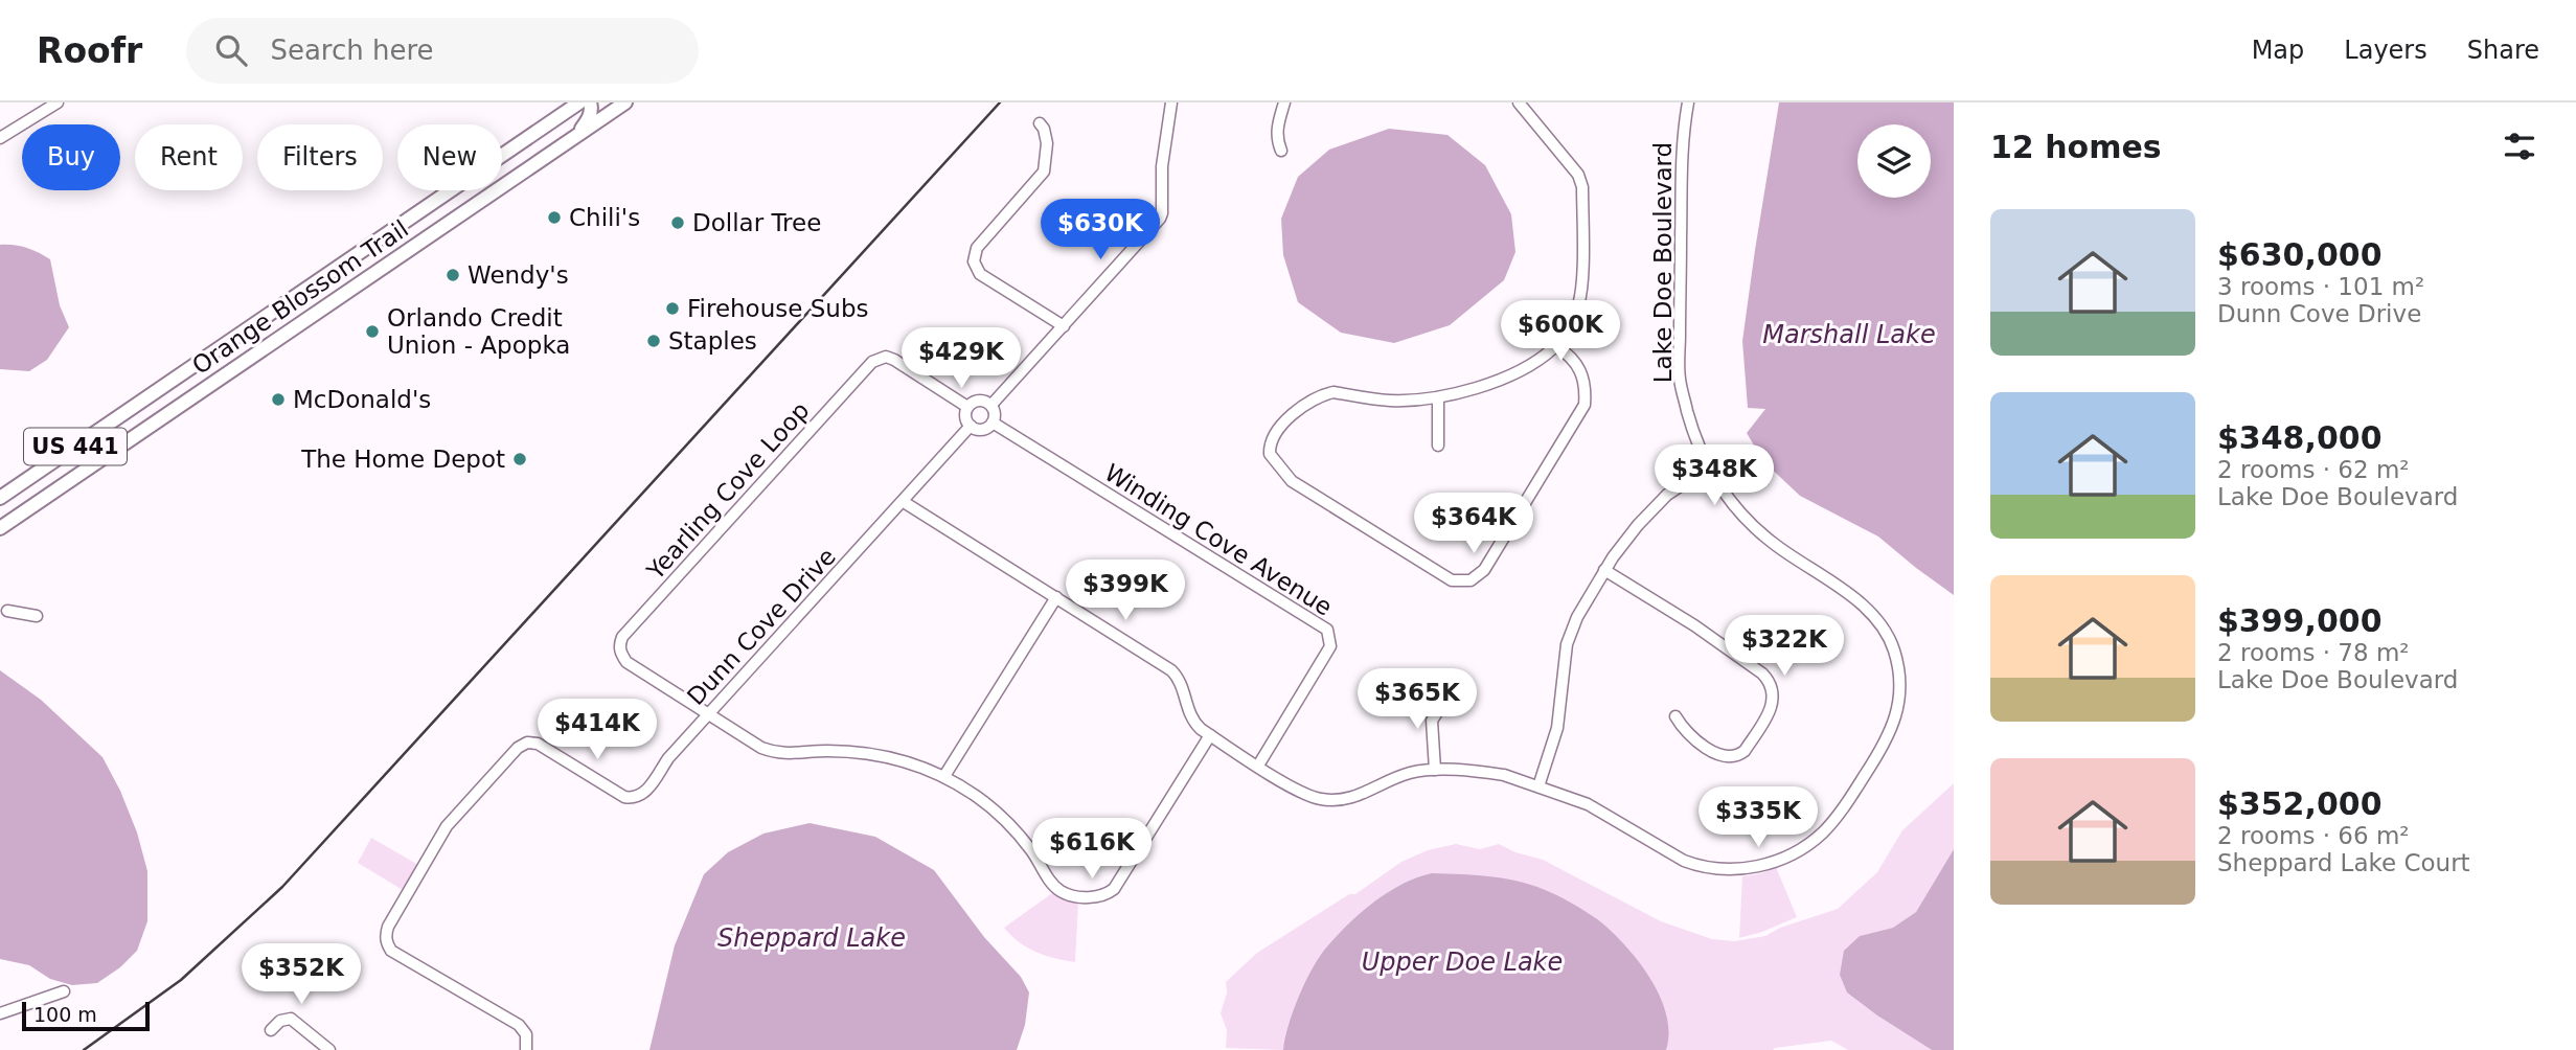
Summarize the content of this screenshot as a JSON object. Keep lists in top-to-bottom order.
{
  "streets": {
    "main road": ["Orange Blossom Trail", "US 441"],
    "street": [
      "Lake Doe Boulevard",
      "Yearling Cove Loop",
      "Winding Cove Avenue",
      "Dunn Cove Drive"
    ]
  },
  "crossings": [
    ["Lake Doe Boulevard", "Winding Cove Avenue"],
    ["Lake Doe Boulevard", "Dunn Cove Drive"],
    ["Yearling Cove Loop", "Winding Cove Avenue"],
    ["Yearling Cove Loop", "Dunn Cove Drive"],
    ["Winding Cove Avenue", "Dunn Cove Drive"]
  ],
  "water": ["Marshall Lake", "Sheppard Lake", "Upper Doe Lake"],
  "places": [
    "Chili's",
    "Dollar Tree",
    "Wendy's",
    "Firehouse Subs",
    "Orlando Credit Union - Apopka",
    "Staples",
    "McDonald's",
    "The Home Depot"
  ],
  "scale_bar": "100 m",
  "page": {
    "header": "Roofr",
    "search": "Search here",
    "nav": ["Map", "Layers", "Share"],
    "heading": "12 homes",
    "chip": [
      "Buy",
      "Rent",
      "Filters",
      "New"
    ],
    "list": [
      {
        "name": "$630,000",
        "note": "3 rooms · 101 m² · Dunn Cove Drive"
      },
      {
        "name": "$348,000",
        "note": "2 rooms · 62 m² · Lake Doe Boulevard"
      },
      {
        "name": "$399,000",
        "note": "2 rooms · 78 m² · Lake Doe Boulevard"
      },
      {
        "name": "$352,000",
        "note": "2 rooms · 66 m² · Sheppard Lake Court"
      }
    ],
    "price": [
      "$630K",
      "$600K",
      "$429K",
      "$348K",
      "$364K",
      "$399K",
      "$322K",
      "$365K",
      "$414K",
      "$335K",
      "$616K",
      "$352K"
    ],
    "scale": "100 m"
  }
}
